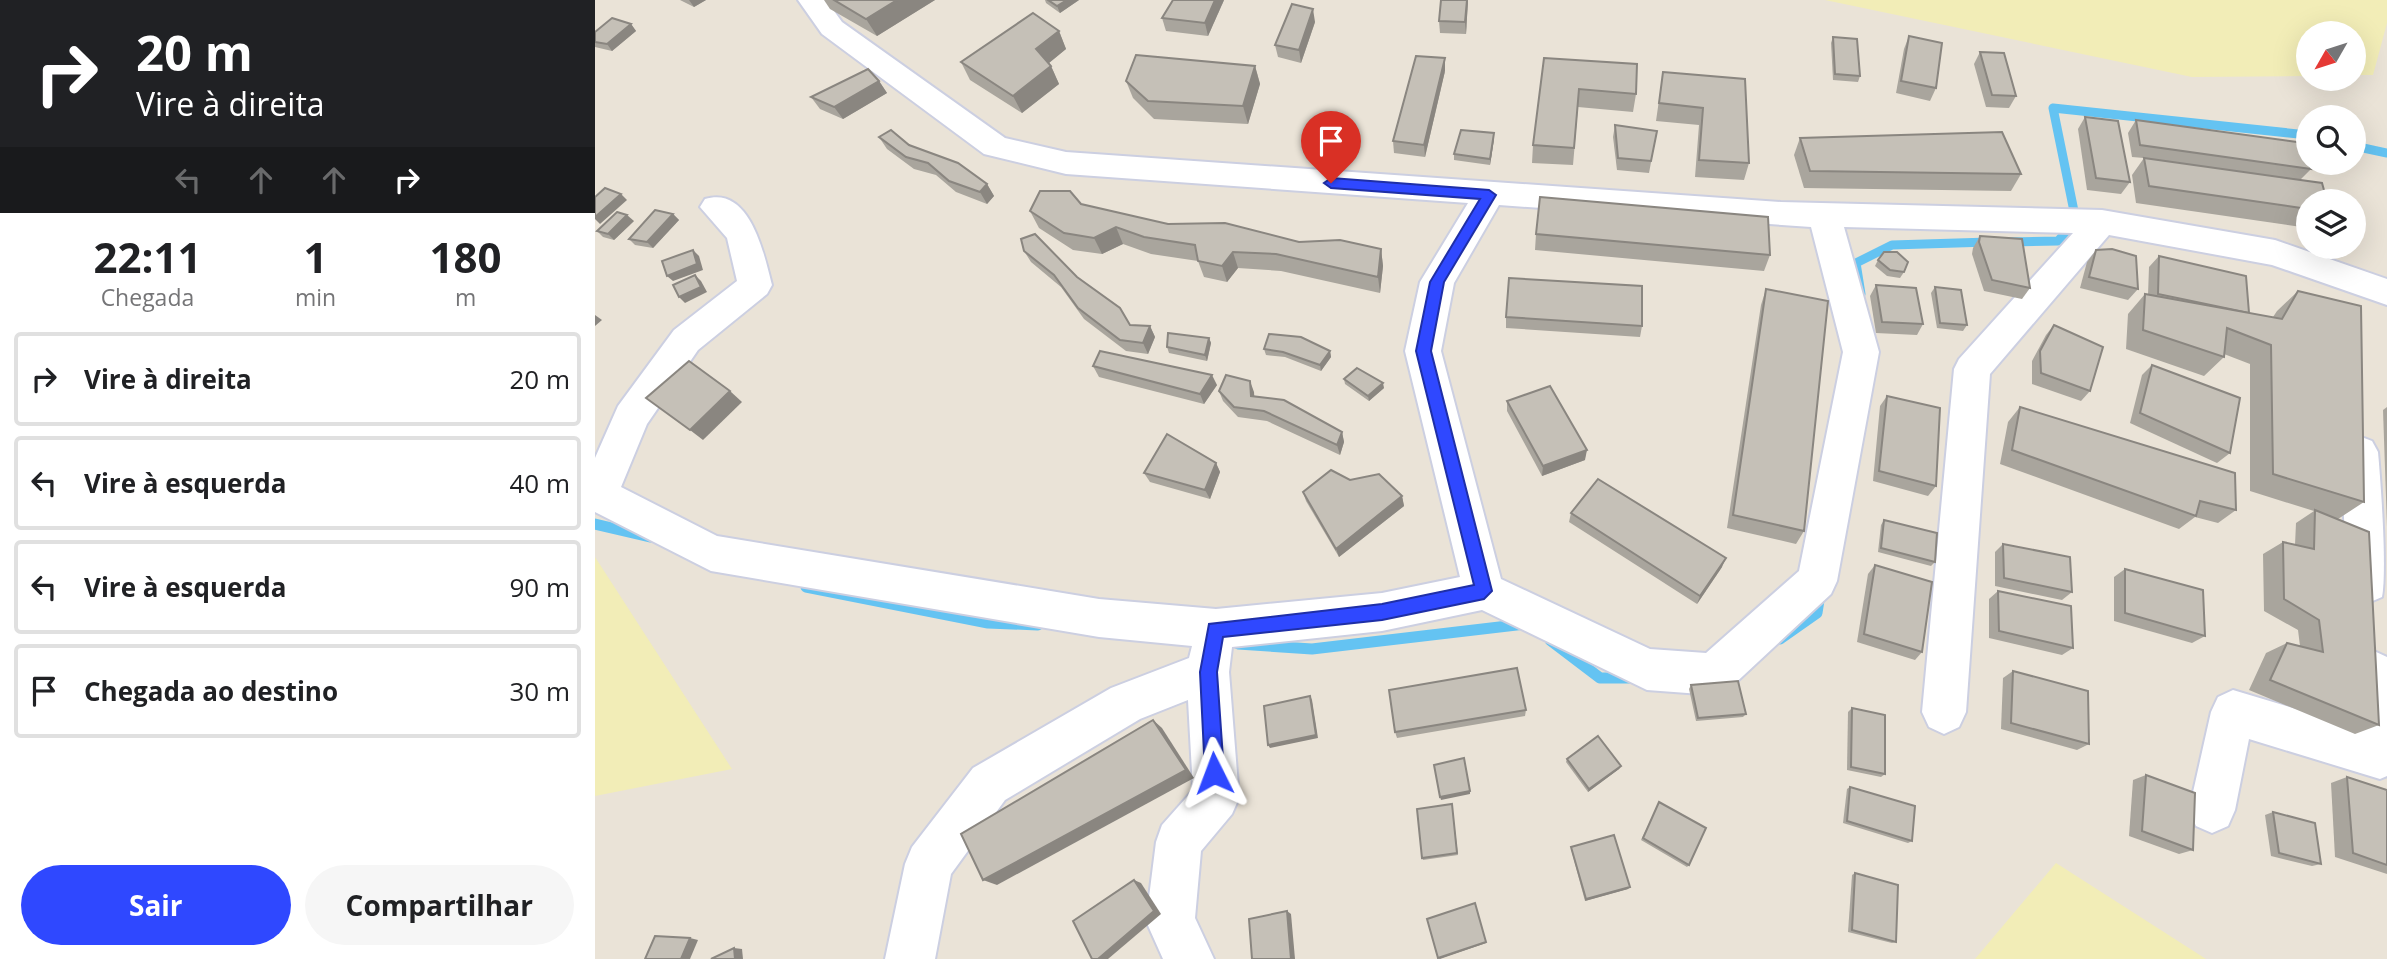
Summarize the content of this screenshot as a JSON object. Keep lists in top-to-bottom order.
{
  "north": "bottom left",
  "page": {
    "turn": ["20 m", "Vire à direita"],
    "eta": [
      "22:11",
      "Chegada",
      "1",
      "min",
      "180",
      "m"
    ],
    "list": [
      {
        "name": "Vire à direita",
        "value": "20 m"
      },
      {
        "name": "Vire à esquerda",
        "value": "40 m"
      },
      {
        "name": "Vire à esquerda",
        "value": "90 m"
      },
      {
        "name": "Chegada ao destino",
        "value": "30 m"
      }
    ],
    "buttons": ["Sair", "Compartilhar"]
  }
}
